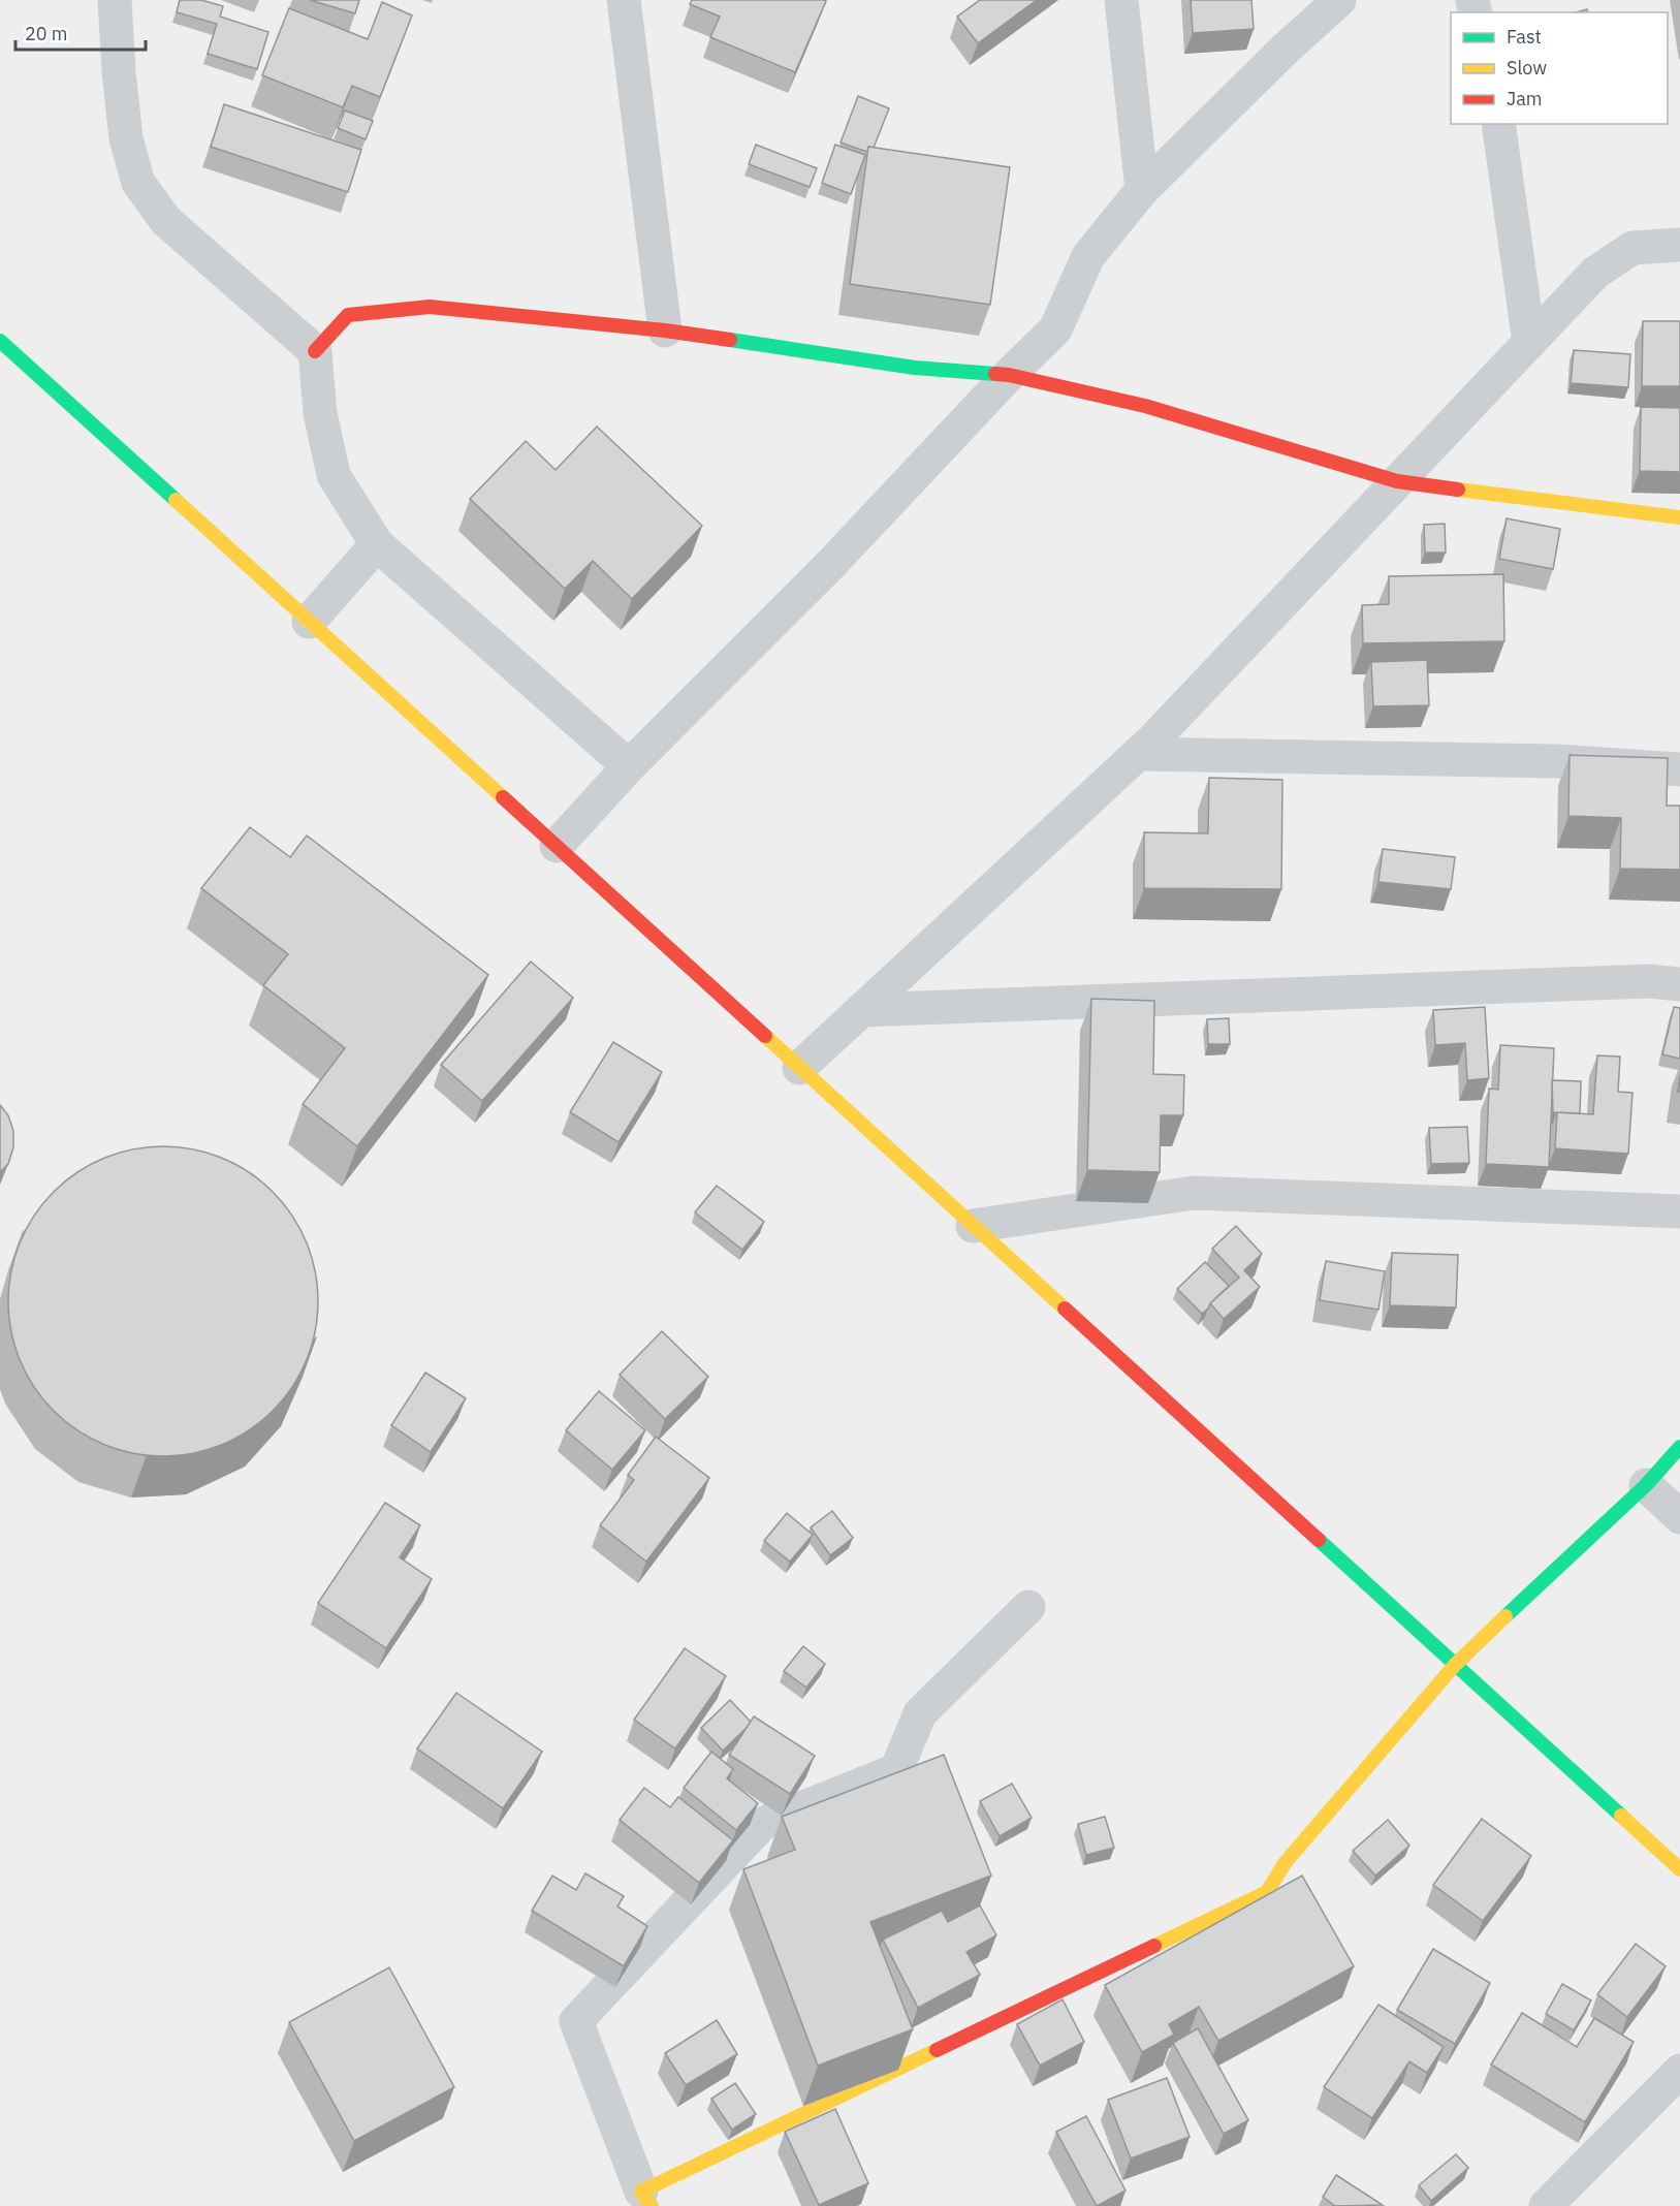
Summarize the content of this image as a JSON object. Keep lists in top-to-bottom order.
{
  "legend": ["Fast", "Slow", "Jam"],
  "scale_bar": "20 m"
}
